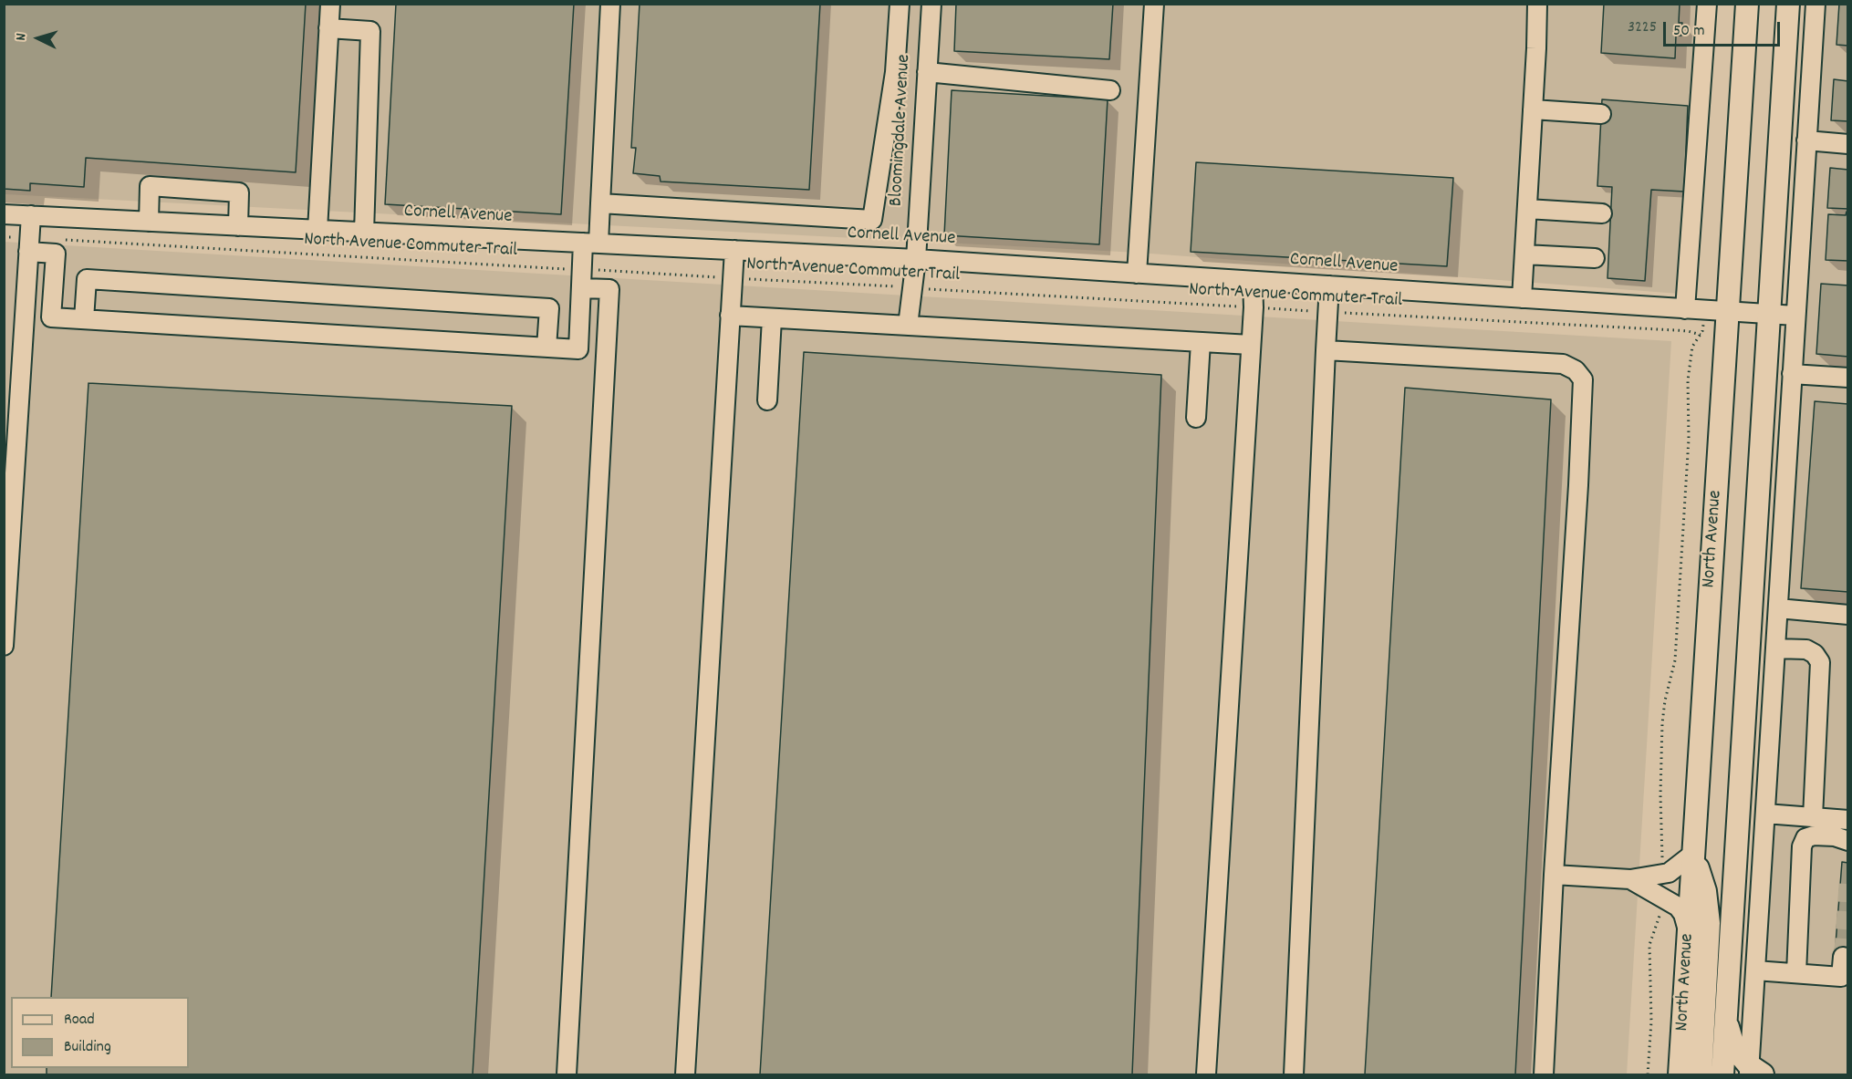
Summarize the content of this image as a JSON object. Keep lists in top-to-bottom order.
{
  "streets": {
    "main road": ["North Avenue"],
    "street": ["Bloomingdale Avenue", "Cornell Avenue"],
    "path": ["North Avenue Commuter Trail"]
  },
  "crossings": [
    ["Bloomingdale Avenue", "Cornell Avenue"],
    ["Bloomingdale Avenue", "North Avenue Commuter Trail"],
    ["Cornell Avenue", "North Avenue"]
  ],
  "house_numbers": ["3225"],
  "legend": ["Road", "Building"],
  "scale_bar": "50 m",
  "north": "left"
}
